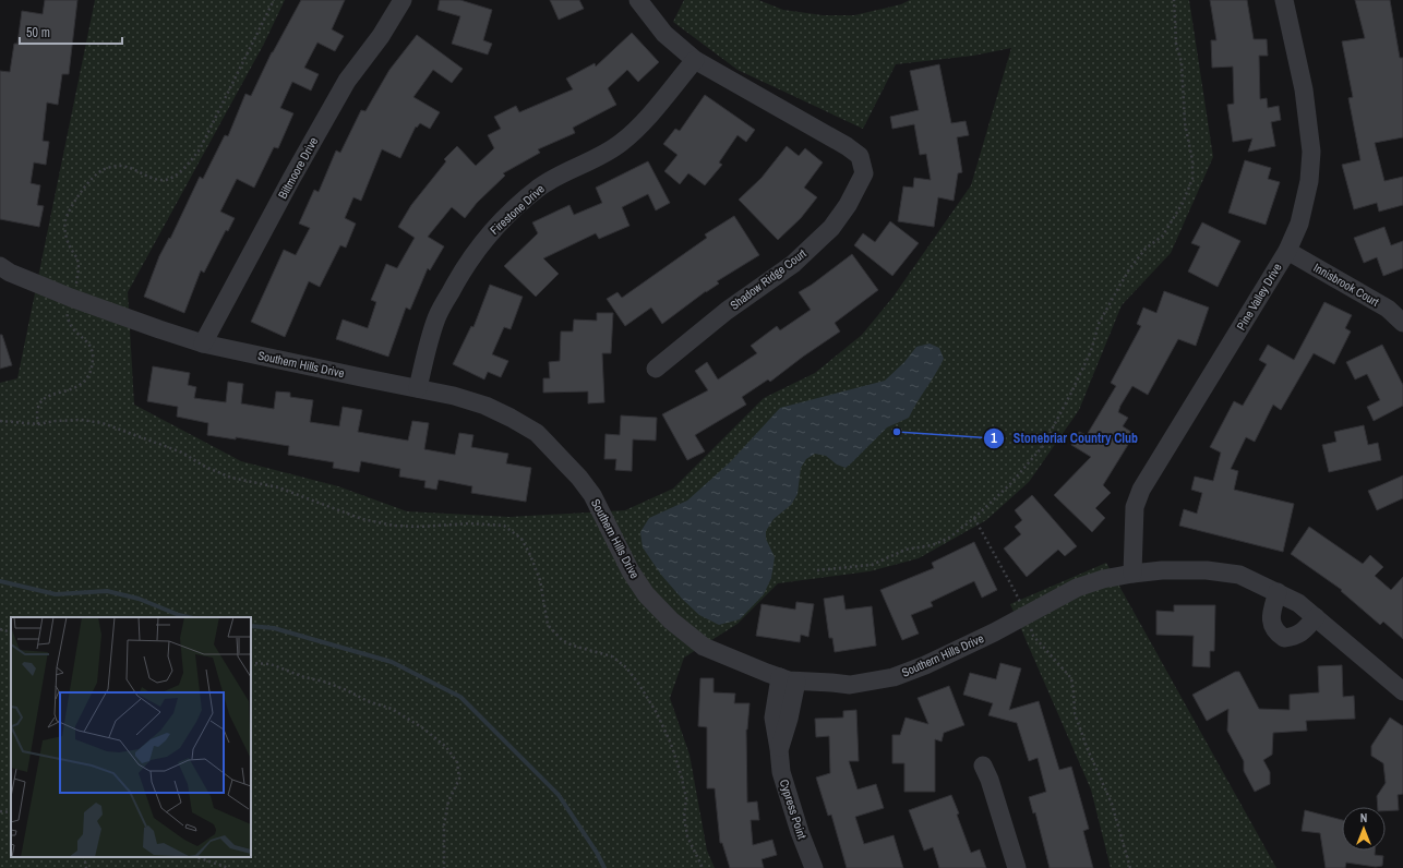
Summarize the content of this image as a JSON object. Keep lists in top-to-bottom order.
{
  "streets": {
    "street": [
      "Biltmoore Drive",
      "Firestone Drive",
      "Shadow Ridge Court",
      "Innisbrook Court",
      "Pine Valley Drive",
      "Southern Hills Drive",
      "Cypress Point"
    ]
  },
  "crossings": [
    ["Biltmoore Drive", "Southern Hills Drive"],
    ["Firestone Drive", "Shadow Ridge Court"],
    ["Firestone Drive", "Southern Hills Drive"],
    ["Innisbrook Court", "Pine Valley Drive"],
    ["Pine Valley Drive", "Southern Hills Drive"],
    ["Southern Hills Drive", "Cypress Point"]
  ],
  "places": ["Stonebriar Country Club"],
  "scale_bar": "50 m",
  "north": "top"
}
